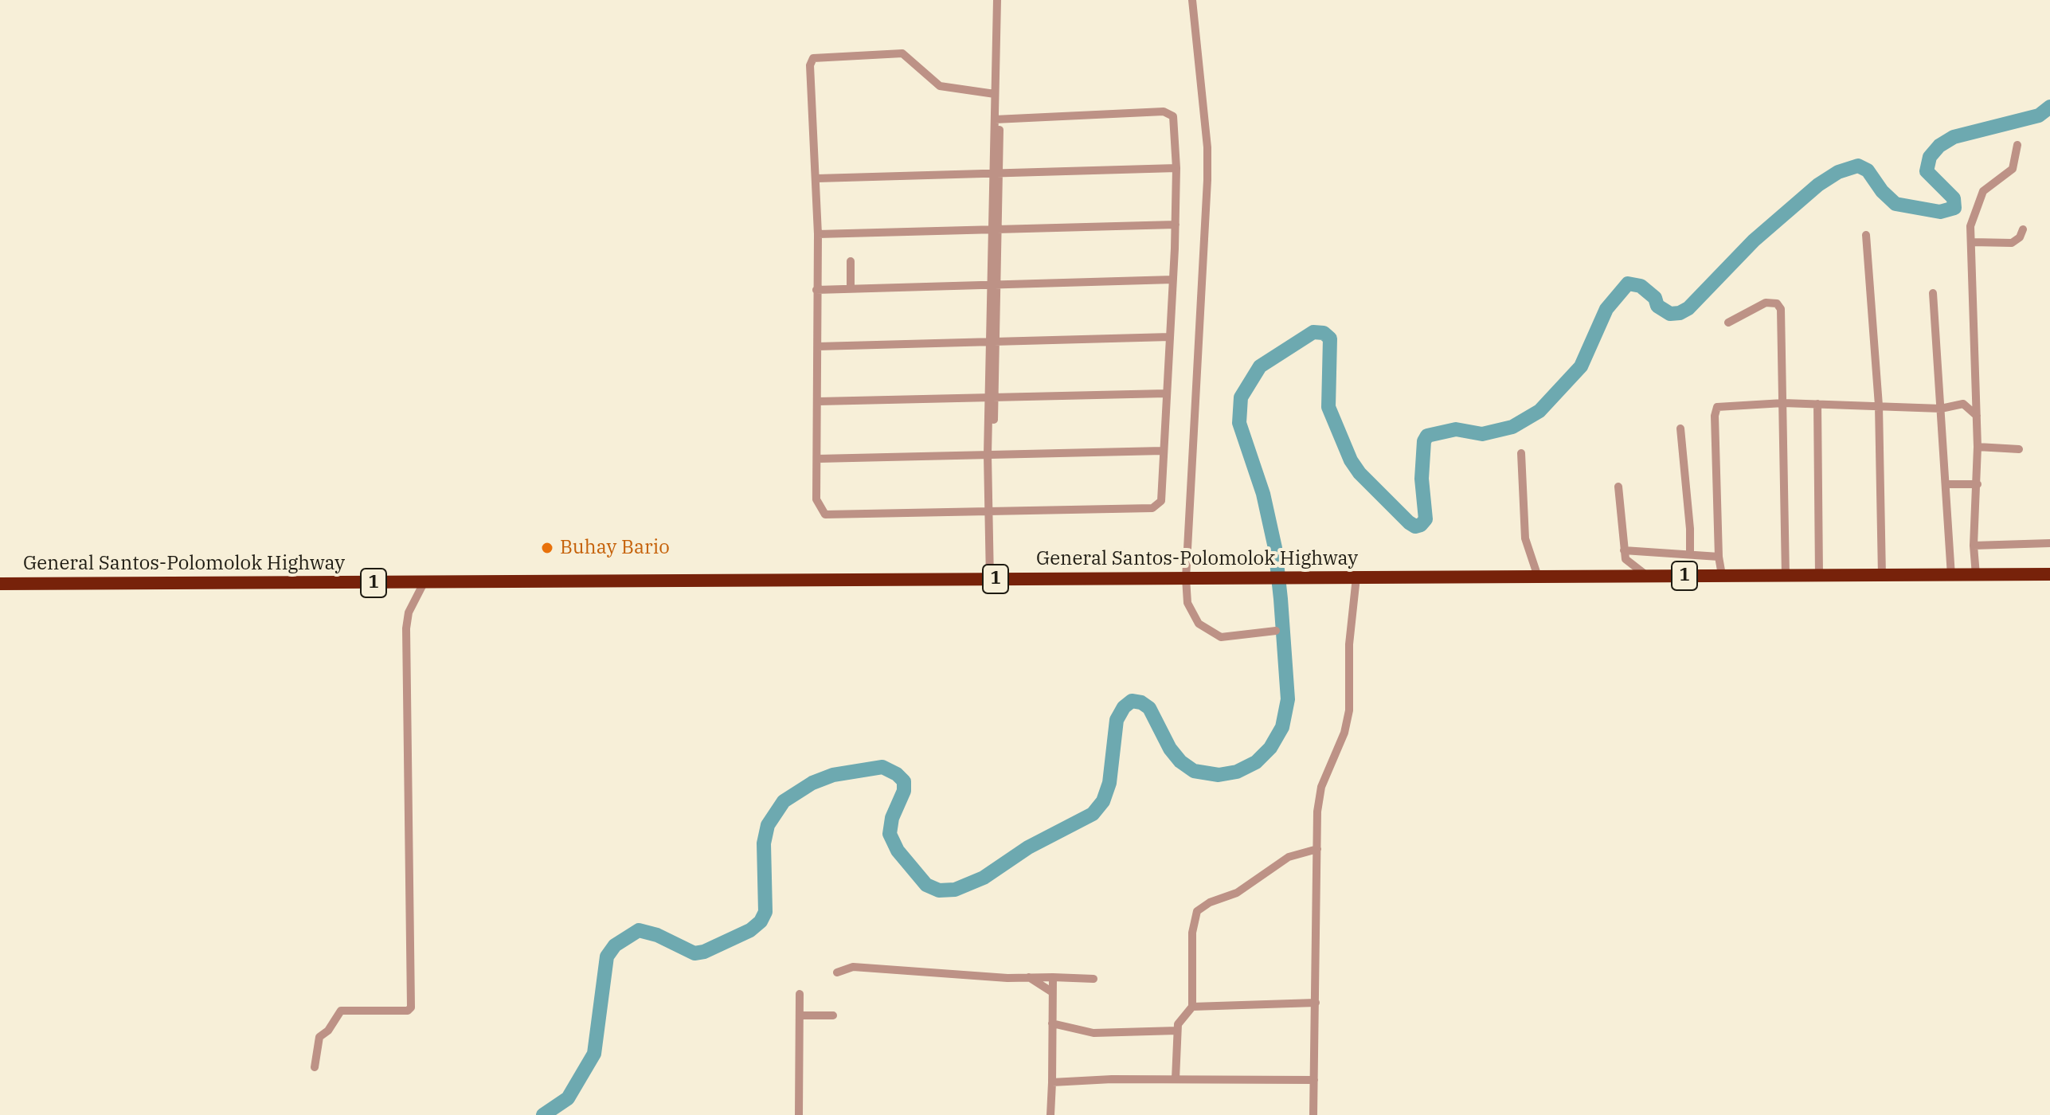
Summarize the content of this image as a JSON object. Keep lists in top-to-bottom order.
{
  "streets": {
    "highway": ["General Santos-Polomolok Highway", "1"]
  },
  "places": ["Buhay Bario"]
}
